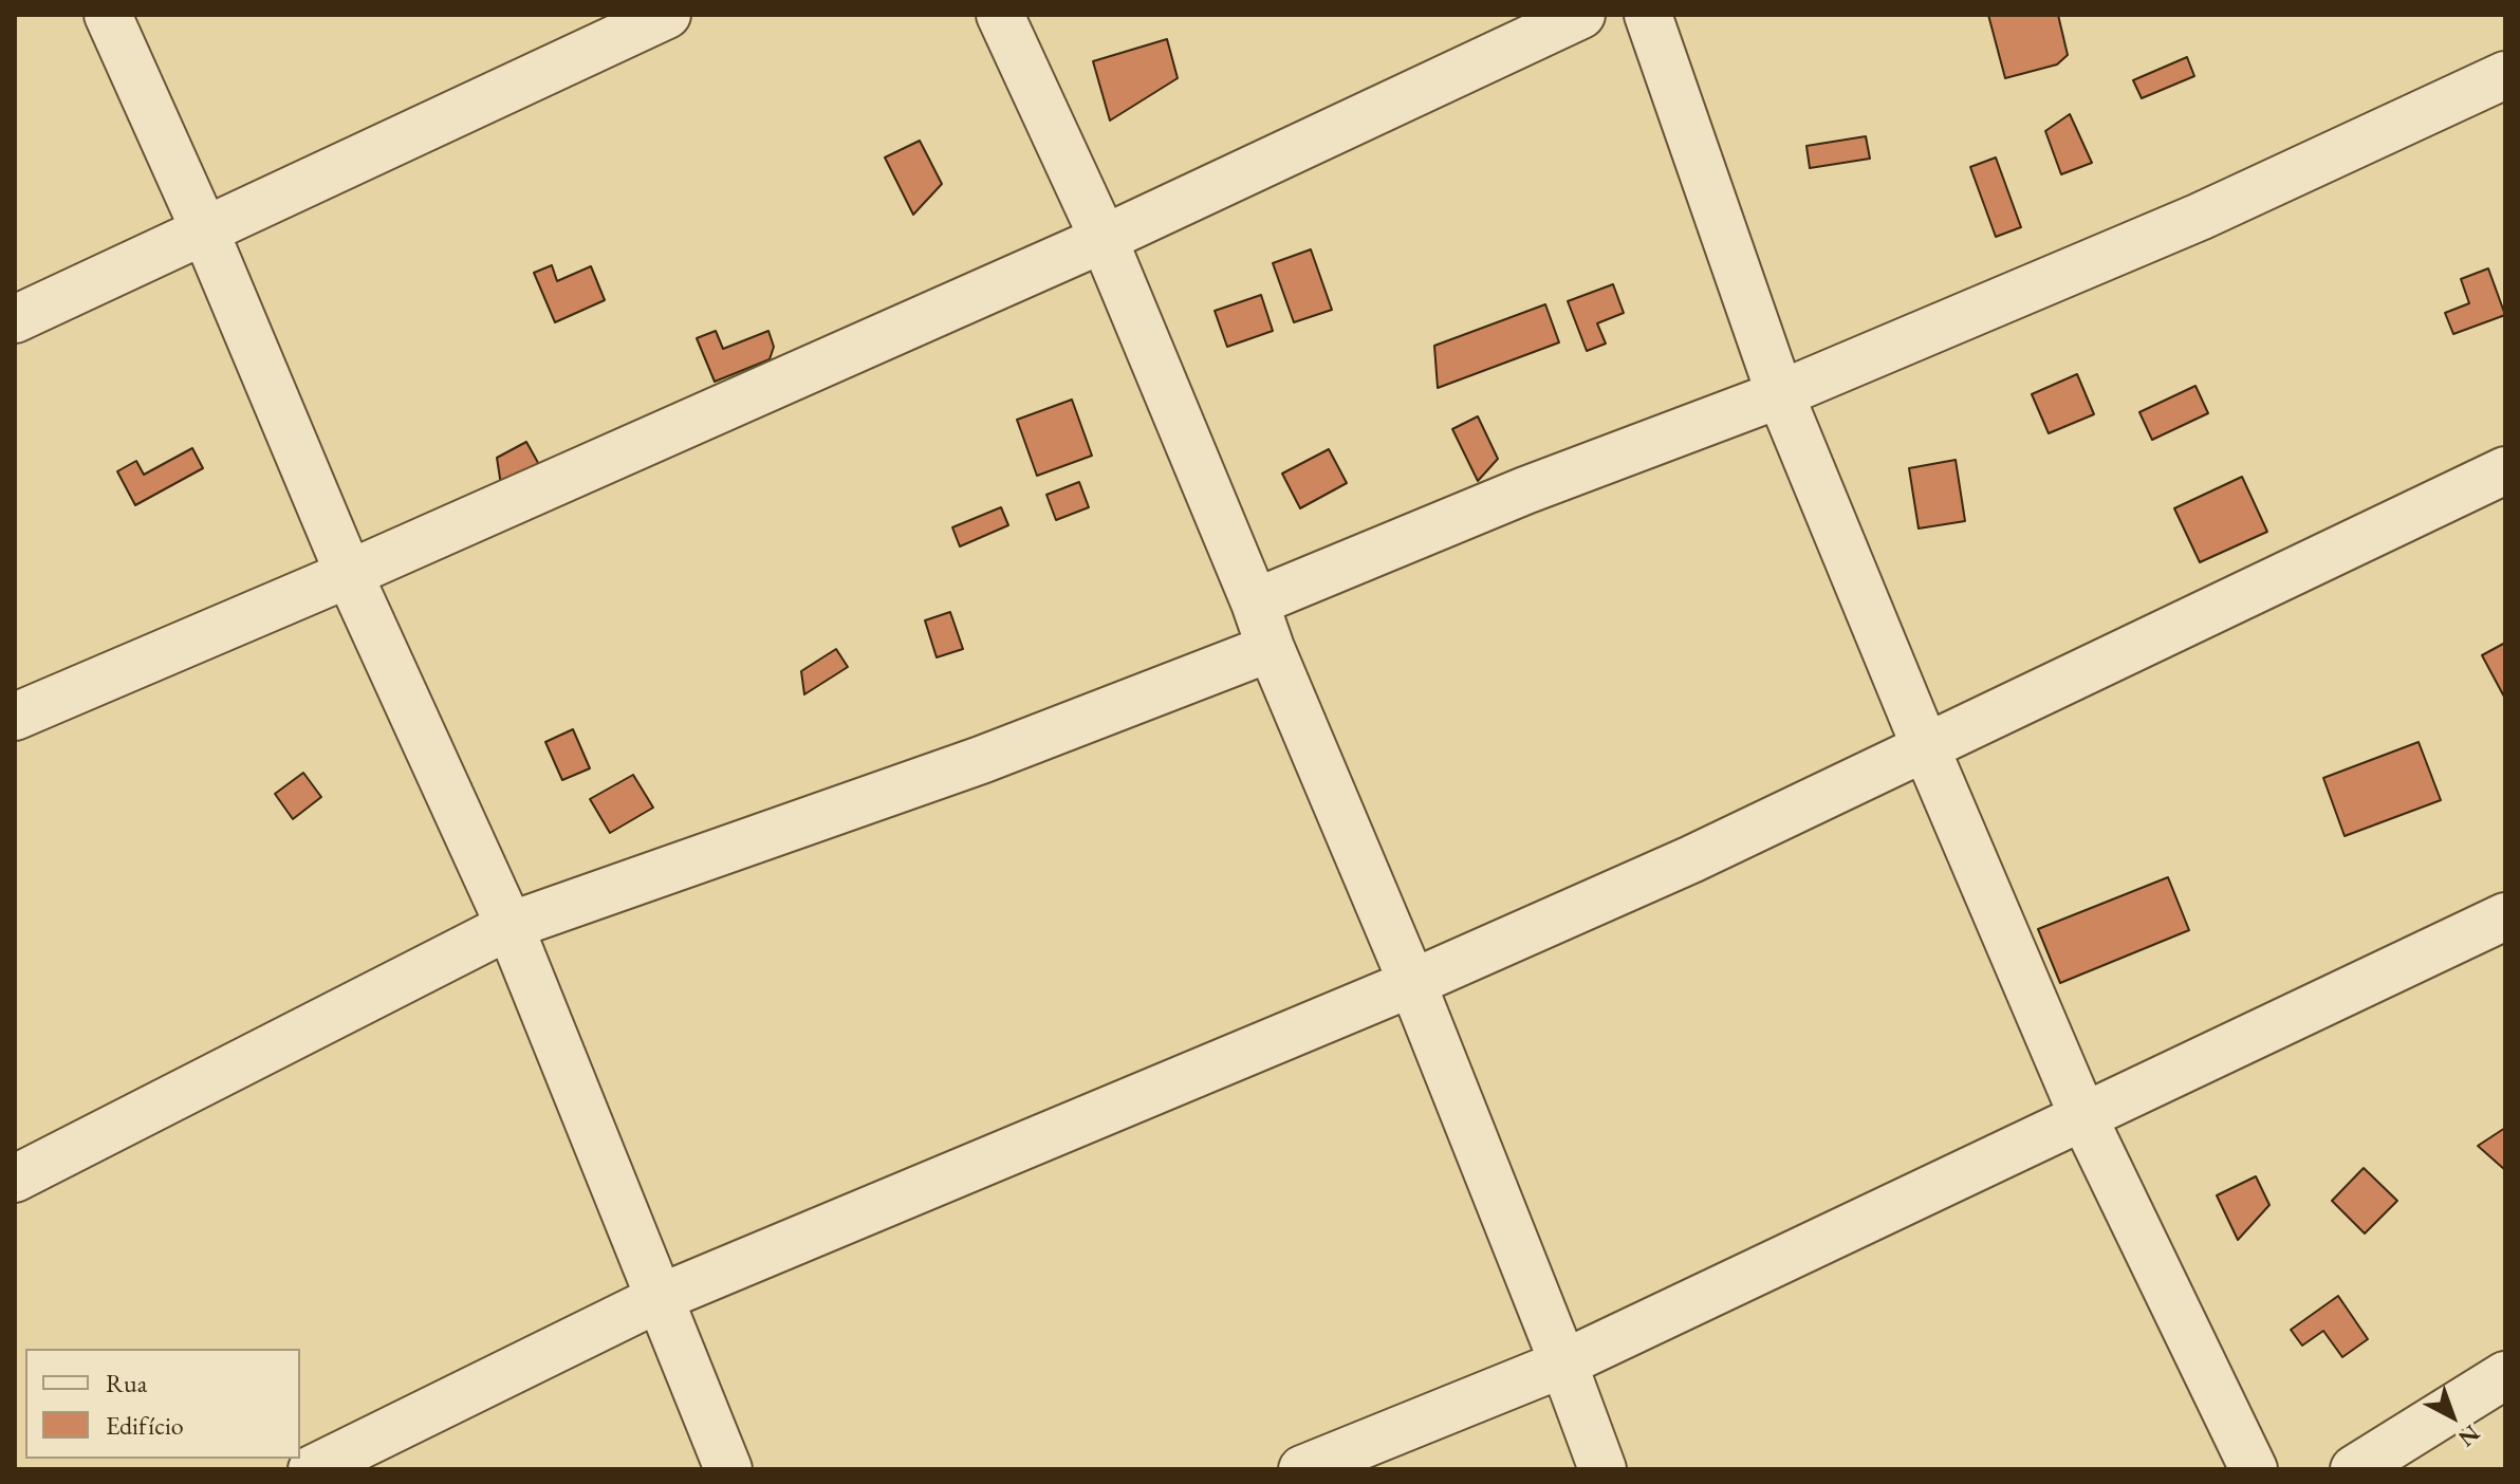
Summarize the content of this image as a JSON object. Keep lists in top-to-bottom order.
{
  "legend": ["Rua", "Edifício"],
  "north": "bottom right"
}
